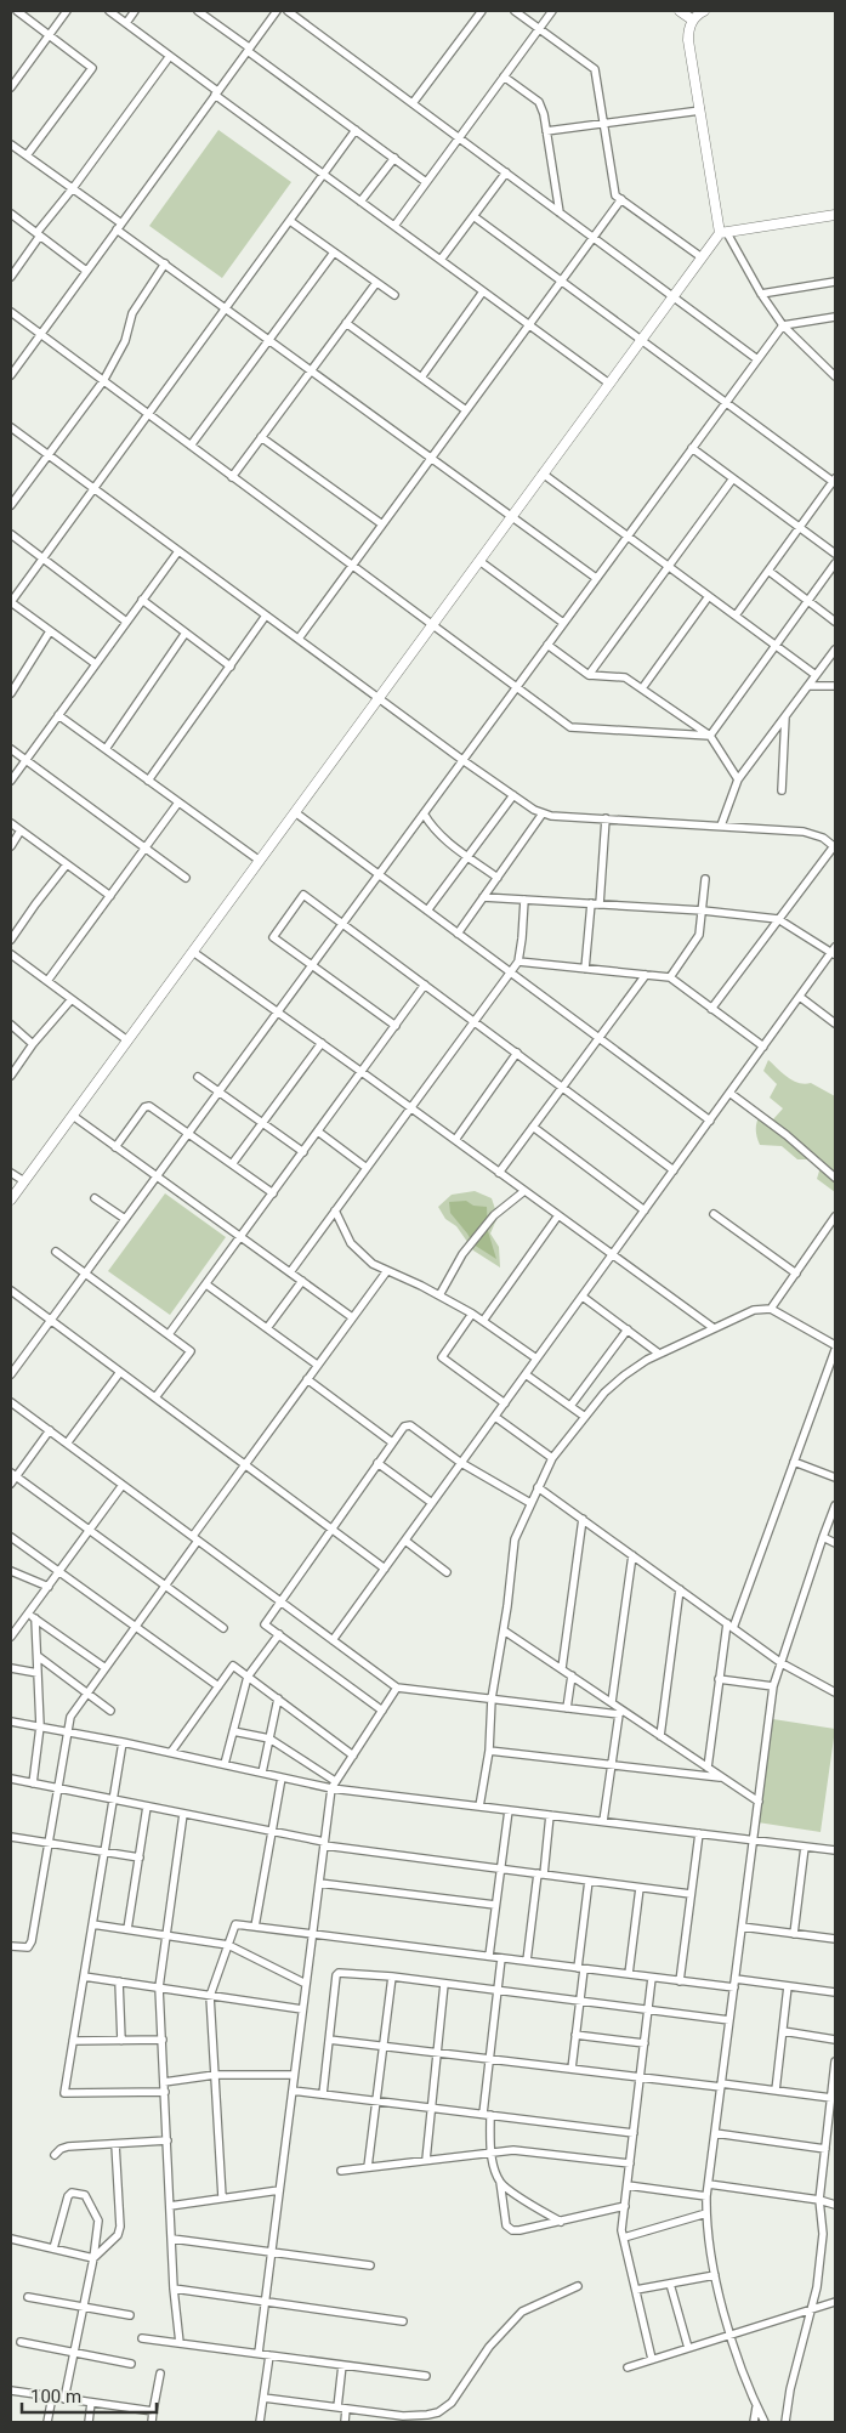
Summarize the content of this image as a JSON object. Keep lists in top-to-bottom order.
{
  "scale_bar": "100 m"
}
